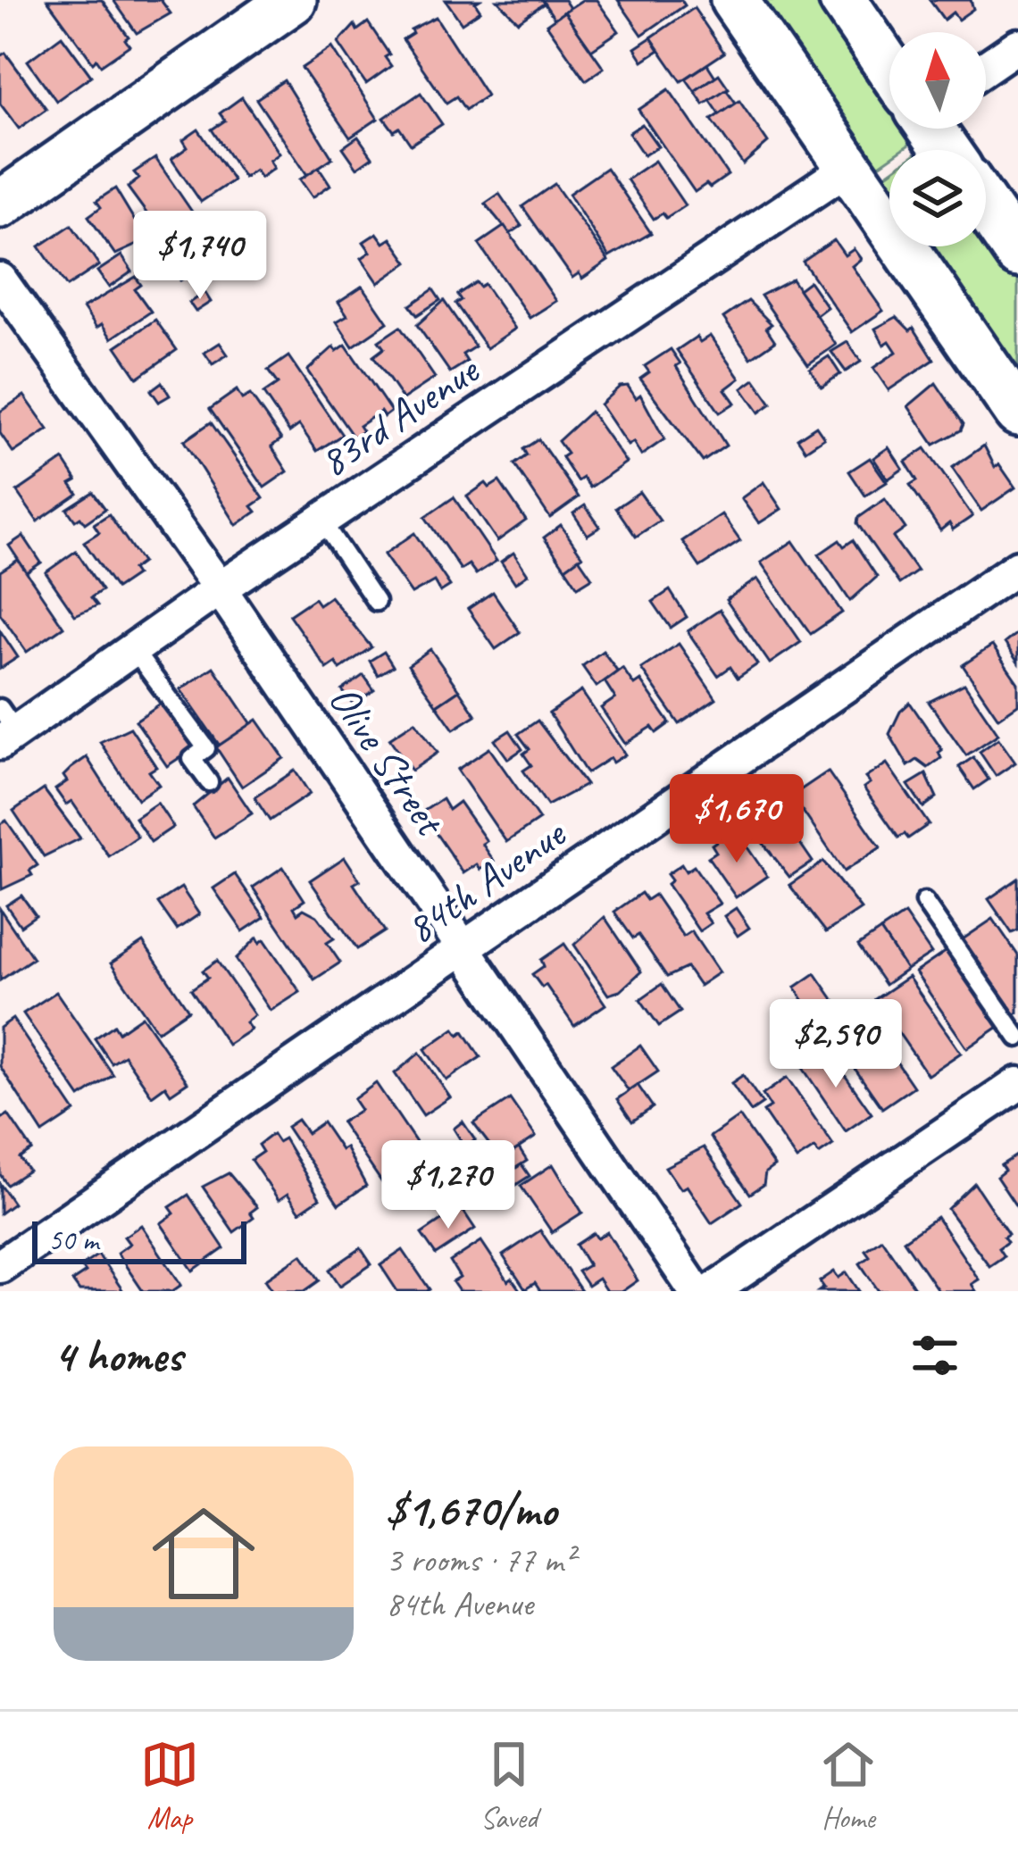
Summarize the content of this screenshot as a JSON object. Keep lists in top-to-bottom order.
{
  "streets": {
    "street": ["83rd Avenue", "Olive Street", "84th Avenue"]
  },
  "crossings": [
    ["83rd Avenue", "Olive Street"],
    ["Olive Street", "84th Avenue"]
  ],
  "scale_bar": "50 m",
  "north": "top",
  "page": {
    "price": [
      "$1,740",
      "$1,670",
      "$2,590",
      "$1,270"
    ],
    "scale": "50 m",
    "heading": "4 homes",
    "list": [
      {
        "name": "$1,670/mo",
        "note": "3 rooms · 77 m² · 84th Avenue"
      }
    ],
    "tabs": ["Map", "Saved", "Home"]
  }
}
